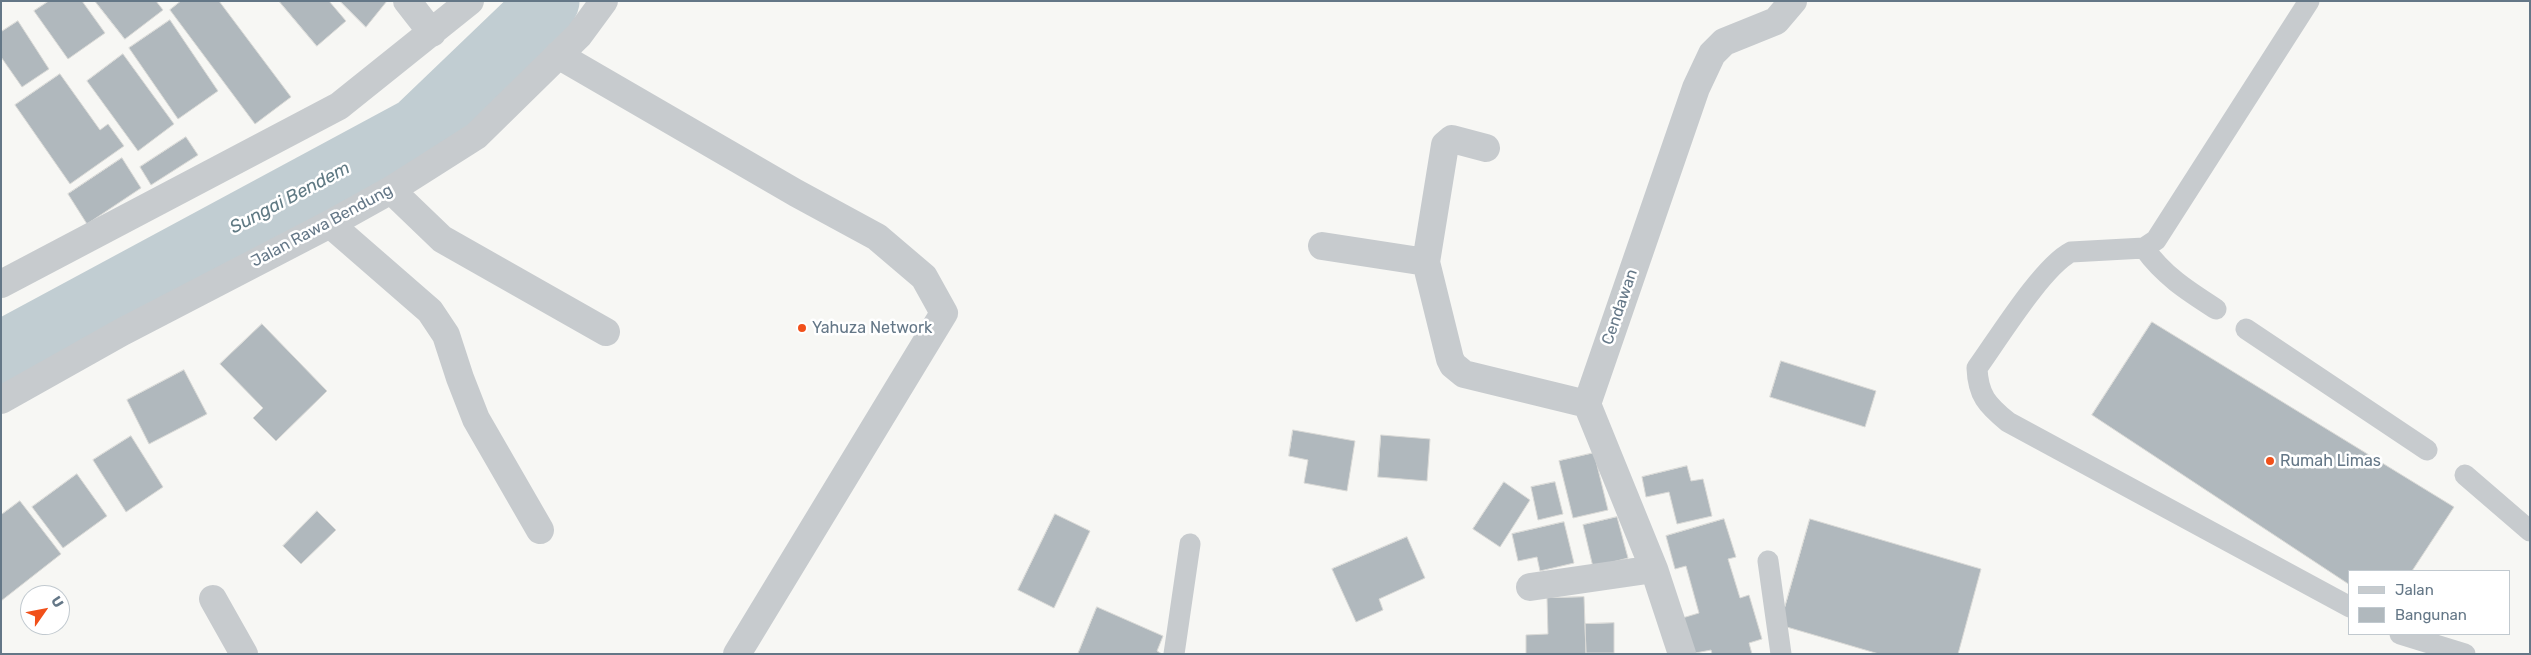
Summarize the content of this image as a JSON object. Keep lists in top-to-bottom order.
{
  "streets": {
    "street": ["Jalan Rawa Bendung", "Cendawan"]
  },
  "water": ["Sungai Bendem"],
  "places": ["Yahuza Network", "Rumah Limas"],
  "legend": ["Jalan", "Bangunan"],
  "north": "top right"
}
